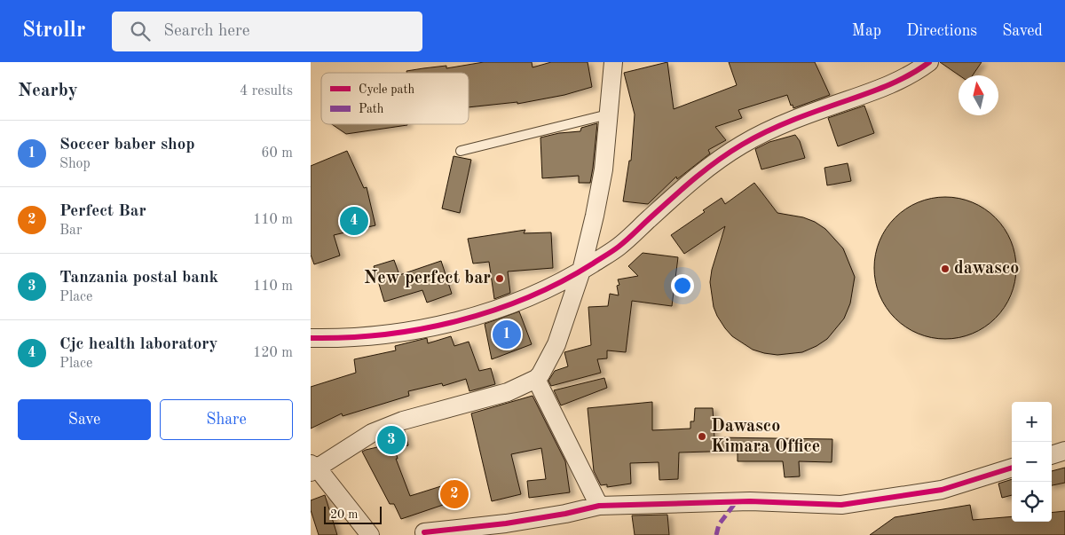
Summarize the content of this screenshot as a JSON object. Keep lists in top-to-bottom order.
{
  "places": ["dawasco", "New perfect bar", "Dawasco Kimara Office"],
  "legend": ["Cycle path", "Path"],
  "scale_bar": "20 m",
  "north": "top",
  "page": {
    "header": "Strollr",
    "search": "Search here",
    "nav": ["Map", "Directions", "Saved"],
    "heading": ["Nearby", "4 results"],
    "list": [
      {
        "mark": "1",
        "name": "Soccer baber shop",
        "note": "Shop",
        "value": "60 m"
      },
      {
        "mark": "2",
        "name": "Perfect Bar",
        "note": "Bar",
        "value": "110 m"
      },
      {
        "mark": "3",
        "name": "Tanzania postal bank",
        "note": "Place",
        "value": "110 m"
      },
      {
        "mark": "4",
        "name": "Cjc health laboratory",
        "note": "Place",
        "value": "120 m"
      }
    ],
    "pins": [
      "4",
      "1",
      "3",
      "2"
    ],
    "buttons": ["Save", "Share"],
    "map_buttons": ["+", "−"],
    "scale": "20 m"
  }
}
